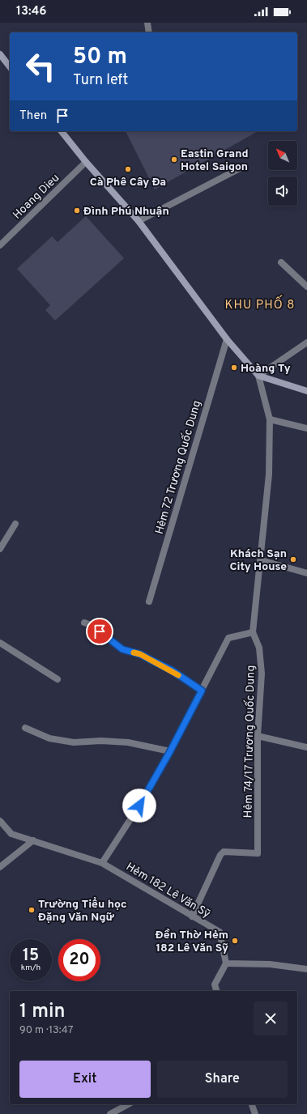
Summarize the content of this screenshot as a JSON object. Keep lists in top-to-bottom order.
{
  "streets": {
    "street": [
      "Hoang Dieu",
      "Hẻm 72 Trương Quốc Dung",
      "Hẻm 74/17 Trương Quốc Dung",
      "Hẻm 182 Lê Văn Sỹ"
    ]
  },
  "crossings": [
    ["Hẻm 74/17 Trương Quốc Dung", "Hẻm 182 Lê Văn Sỹ"]
  ],
  "districts": ["KHU PHỐ 8"],
  "places": [
    "Eastin Grand Hotel Saigon",
    "Cà Phê Cây Đa",
    "Đình Phú Nhuận",
    "Hoàng Ty",
    "Khách Sạn City House",
    "Trường Tiểu học Đặng Văn Ngữ",
    "Đền Thờ Hẻm 182 Lê Văn Sỹ"
  ],
  "north": "top left",
  "page": {
    "status": "13:46",
    "turn": ["50 m", "Turn left"],
    "then": "Then",
    "speed": "15 km/h",
    "limit": "20",
    "heading": ["1 min", "90 m · 13:47"],
    "buttons": ["Exit", "Share"]
  }
}
